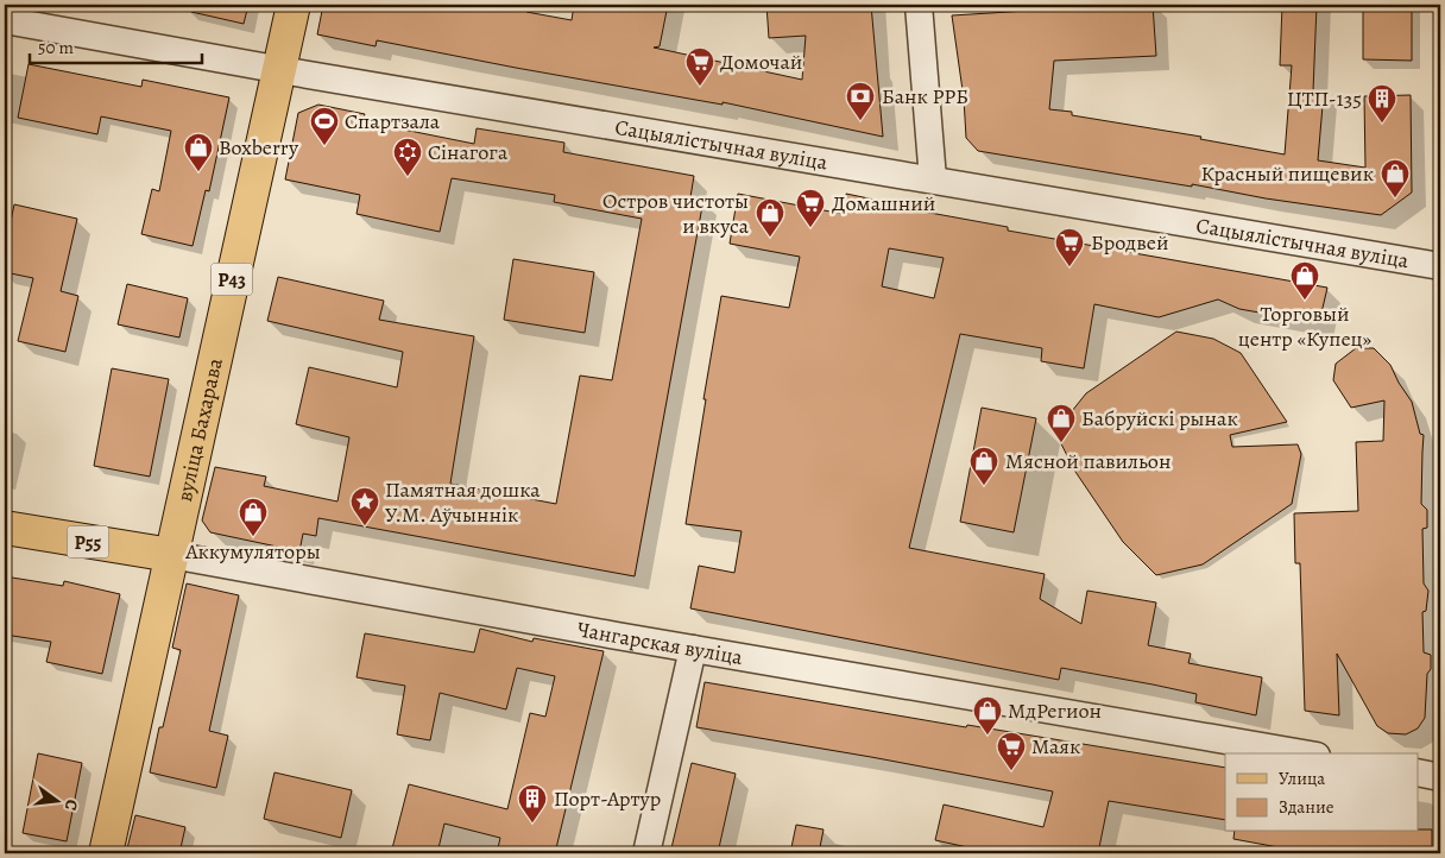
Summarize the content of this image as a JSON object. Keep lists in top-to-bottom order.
{
  "streets": {
    "main road": [
      "Р43",
      "вуліца Бахарава",
      "Р55",
      "Чангарская вуліца"
    ],
    "street": ["Сацыялістычная вуліца"]
  },
  "crossings": [
    ["Сацыялістычная вуліца", "вуліца Бахарава"],
    ["вуліца Бахарава", "Чангарская вуліца"]
  ],
  "places": {
    "supermarket": [
      "Домочай",
      "Домашний",
      "Бродвей",
      "Маяк"
    ],
    "bank": ["Банк РРБ"],
    "building": ["ЦТП-135", "Порт-Артур"],
    "sports": ["Спартзала"],
    "shop": [
      "Boxberry",
      "Красный пищевик",
      "Остров чистоты и вкуса",
      "Торговый центр «Купец»",
      "Бабруйскі рынак",
      "Мясной павильон",
      "Аккумуляторы",
      "МдРегион"
    ],
    "synagogue": ["Сінагога"],
    "place": ["Памятная дошка У.М. Аўчыннік"]
  },
  "legend": ["Улица", "Здание"],
  "scale_bar": "50 m",
  "north": "right"
}
